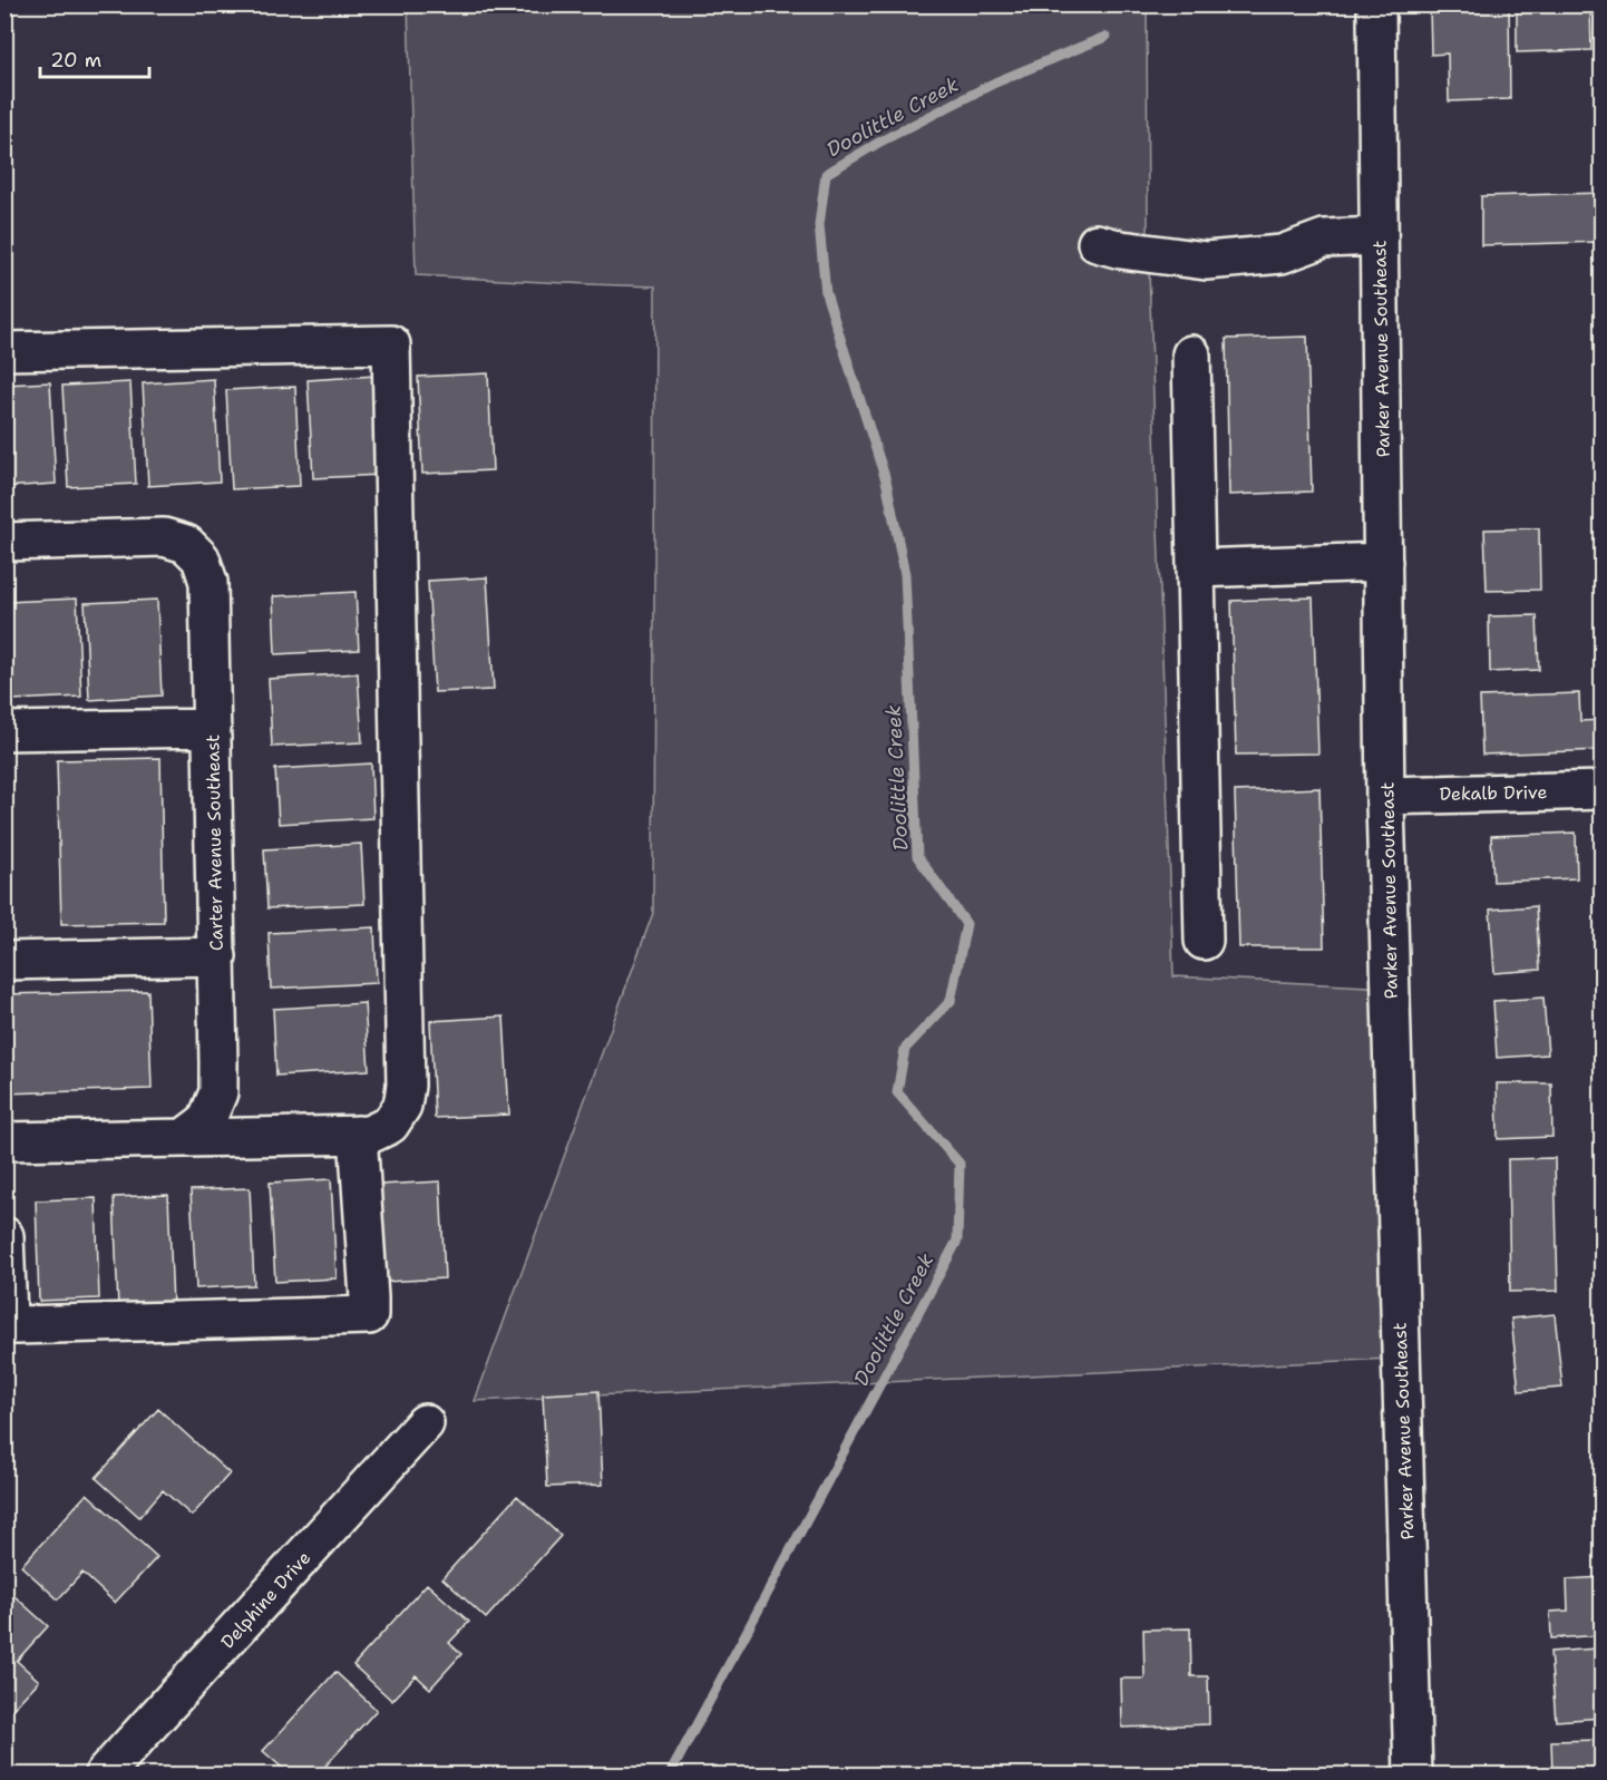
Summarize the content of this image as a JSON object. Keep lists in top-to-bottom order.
{
  "streets": {
    "street": [
      "Parker Avenue Southeast",
      "Dekalb Drive",
      "Carter Avenue Southeast",
      "Delphine Drive"
    ]
  },
  "crossings": [
    ["Parker Avenue Southeast", "Dekalb Drive"]
  ],
  "water": ["Doolittle Creek"],
  "scale_bar": "20 m"
}
